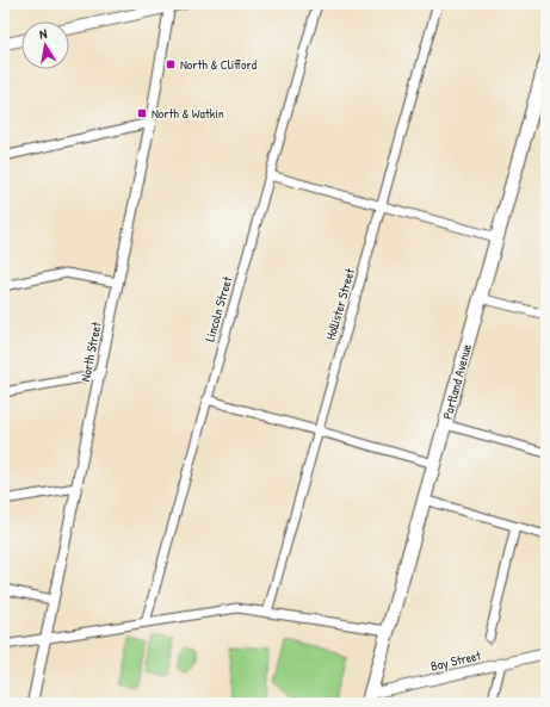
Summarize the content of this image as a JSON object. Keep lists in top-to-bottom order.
{
  "streets": {
    "main road": ["Portland Avenue"],
    "street": [
      "Hollister Street",
      "Lincoln Street",
      "North Street",
      "Bay Street"
    ]
  },
  "crossings": [
    ["Portland Avenue", "Bay Street"]
  ],
  "places": {
    "transit": ["North & Clifford", "North & Watkin"]
  },
  "north": "top"
}
